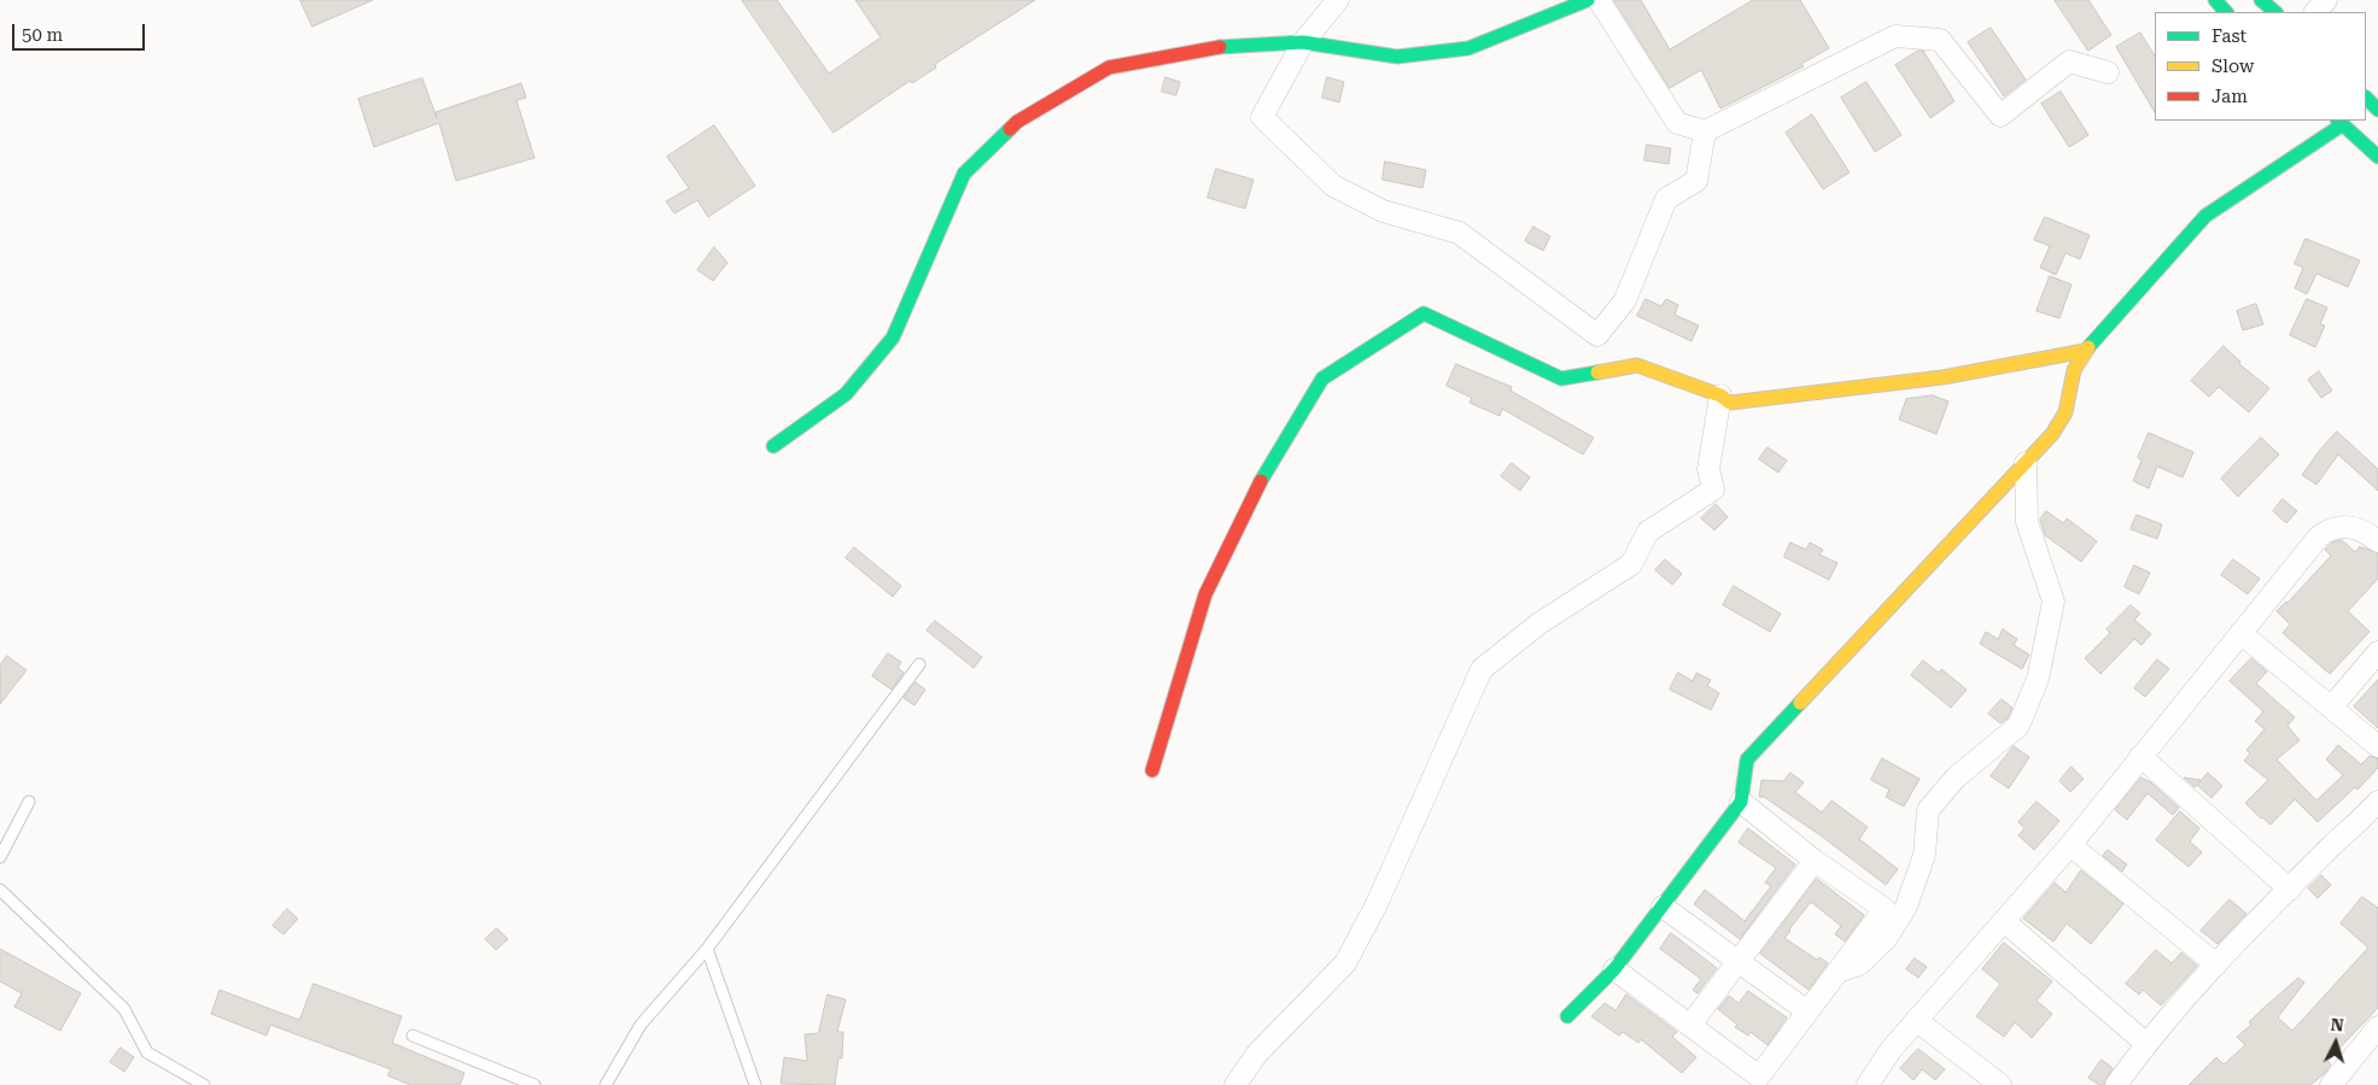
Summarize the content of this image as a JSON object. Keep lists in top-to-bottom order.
{
  "legend": ["Fast", "Slow", "Jam"],
  "scale_bar": "50 m",
  "north": "top"
}
